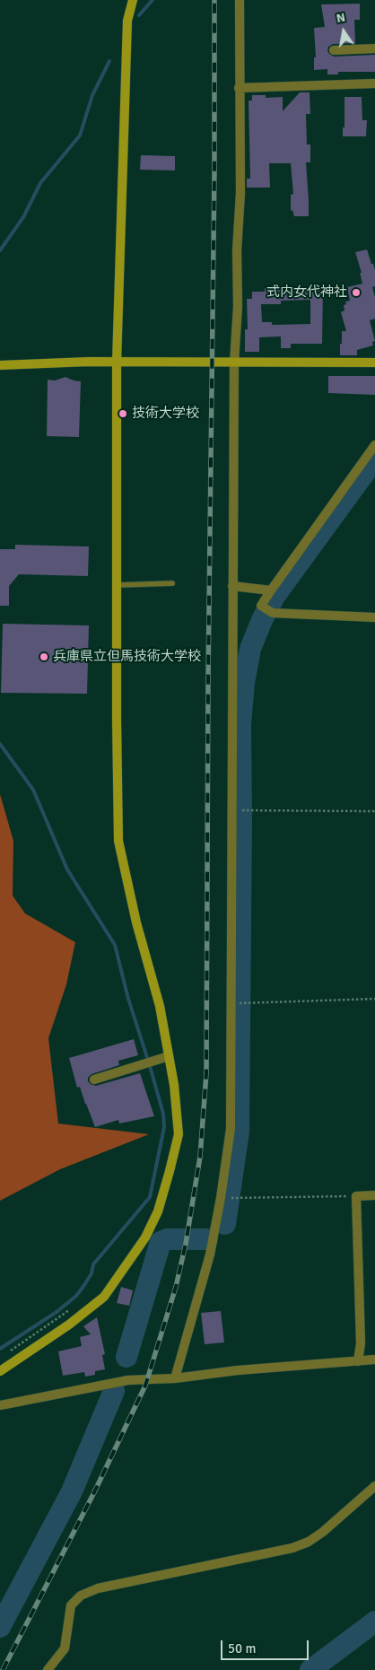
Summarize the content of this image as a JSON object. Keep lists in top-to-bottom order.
{
  "places": ["式内女代神社", "技術大学校", "兵庫県立但馬技術大学校"],
  "scale_bar": "50 m",
  "north": "top"
}
